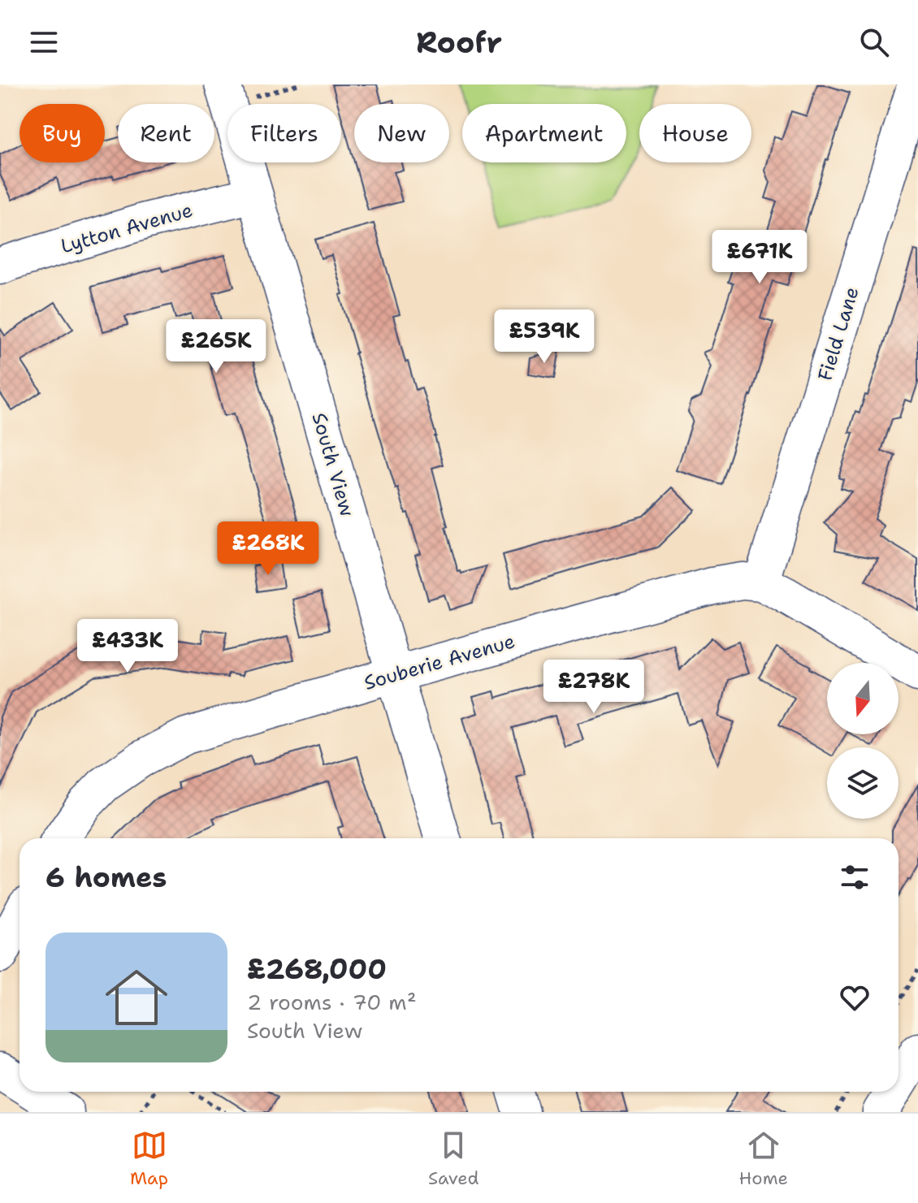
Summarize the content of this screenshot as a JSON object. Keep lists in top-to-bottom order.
{
  "streets": {
    "street": [
      "Lytton Avenue",
      "Field Lane",
      "South View",
      "Souberie Avenue"
    ]
  },
  "crossings": [
    ["Lytton Avenue", "South View"],
    ["Field Lane", "Souberie Avenue"],
    ["South View", "Souberie Avenue"]
  ],
  "north": "bottom",
  "page": {
    "header": "Roofr",
    "chip": [
      "Buy",
      "Rent",
      "Filters",
      "New",
      "Apartment",
      "House"
    ],
    "price": [
      "£671K",
      "£539K",
      "£265K",
      "£268K",
      "£433K",
      "£278K"
    ],
    "heading": "6 homes",
    "list": [
      {
        "name": "£268,000",
        "note": "2 rooms · 70 m² · South View"
      }
    ],
    "tabs": ["Map", "Saved", "Home"]
  }
}
